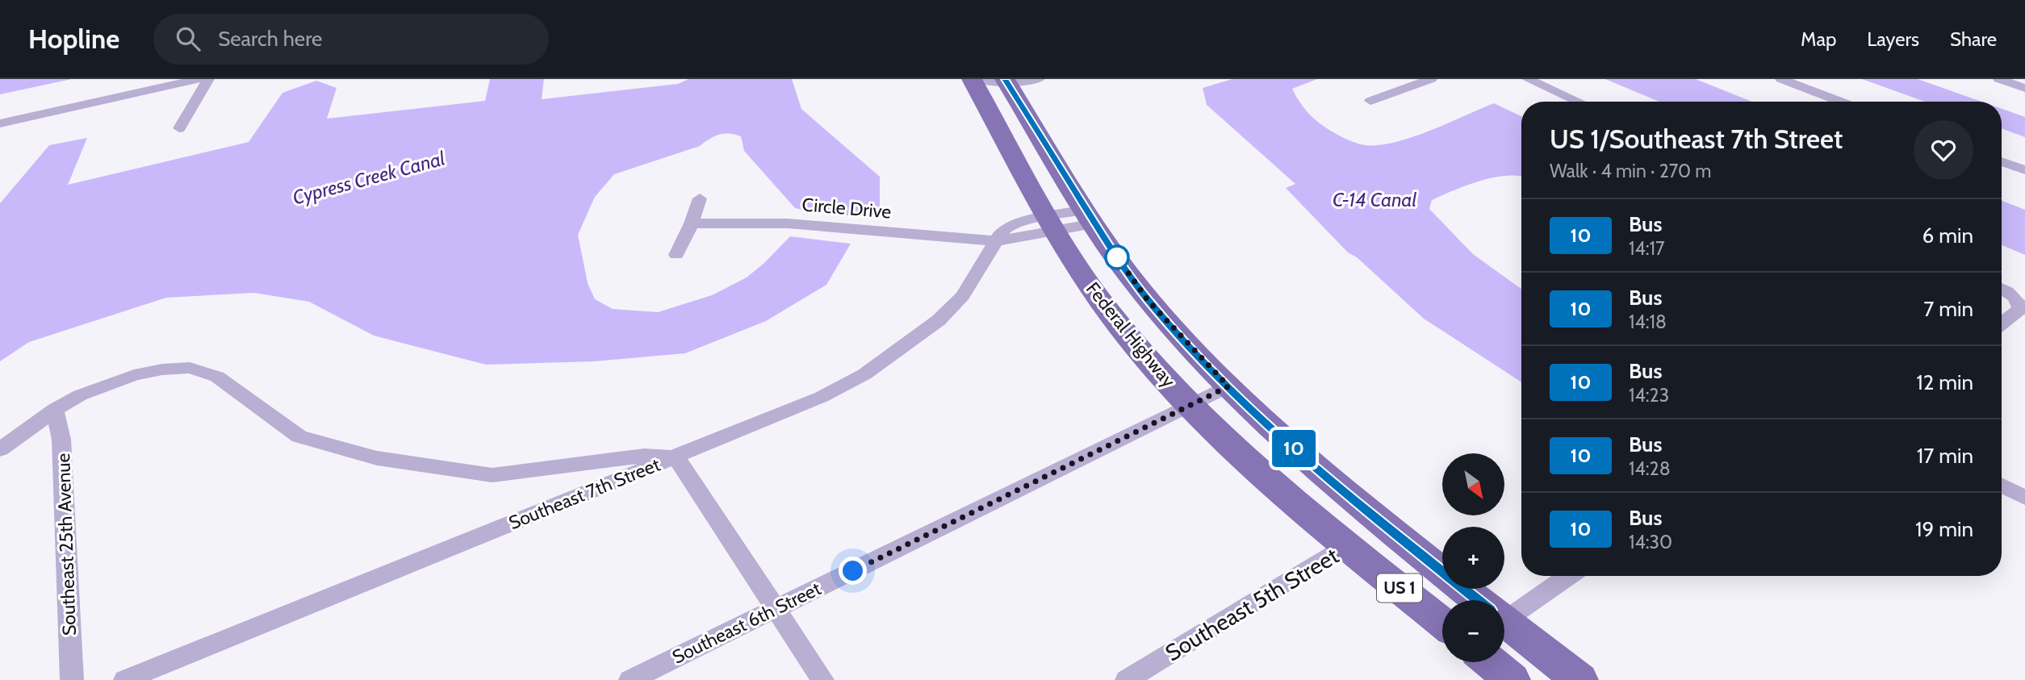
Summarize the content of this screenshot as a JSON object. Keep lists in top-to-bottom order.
{
  "streets": {
    "main road": ["Federal Highway", "US 1"],
    "street": [
      "Circle Drive",
      "Southeast 7th Street",
      "Southeast 25th Avenue",
      "Southeast 5th Street",
      "Southeast 6th Street"
    ]
  },
  "crossings": [
    ["Circle Drive", "Southeast 7th Street"],
    ["Federal Highway", "Southeast 5th Street"],
    ["Federal Highway", "Southeast 6th Street"]
  ],
  "water": ["Cypress Creek Canal", "C-14 Canal"],
  "lines": ["bus line 10"],
  "north": "bottom right",
  "page": {
    "header": "Hopline",
    "search": "Search here",
    "nav": ["Map", "Layers", "Share"],
    "on_map": "10",
    "heading": ["US 1/Southeast 7th Street", "Walk · 4 min · 270 m"],
    "list": [
      {
        "mark": "10",
        "name": "Bus",
        "note": "14:17",
        "value": "6 min"
      },
      {
        "mark": "10",
        "name": "Bus",
        "note": "14:18",
        "value": "7 min"
      },
      {
        "mark": "10",
        "name": "Bus",
        "note": "14:23",
        "value": "12 min"
      },
      {
        "mark": "10",
        "name": "Bus",
        "note": "14:28",
        "value": "17 min"
      },
      {
        "mark": "10",
        "name": "Bus",
        "note": "14:30",
        "value": "19 min"
      }
    ],
    "map_buttons": ["+", "−"]
  }
}
